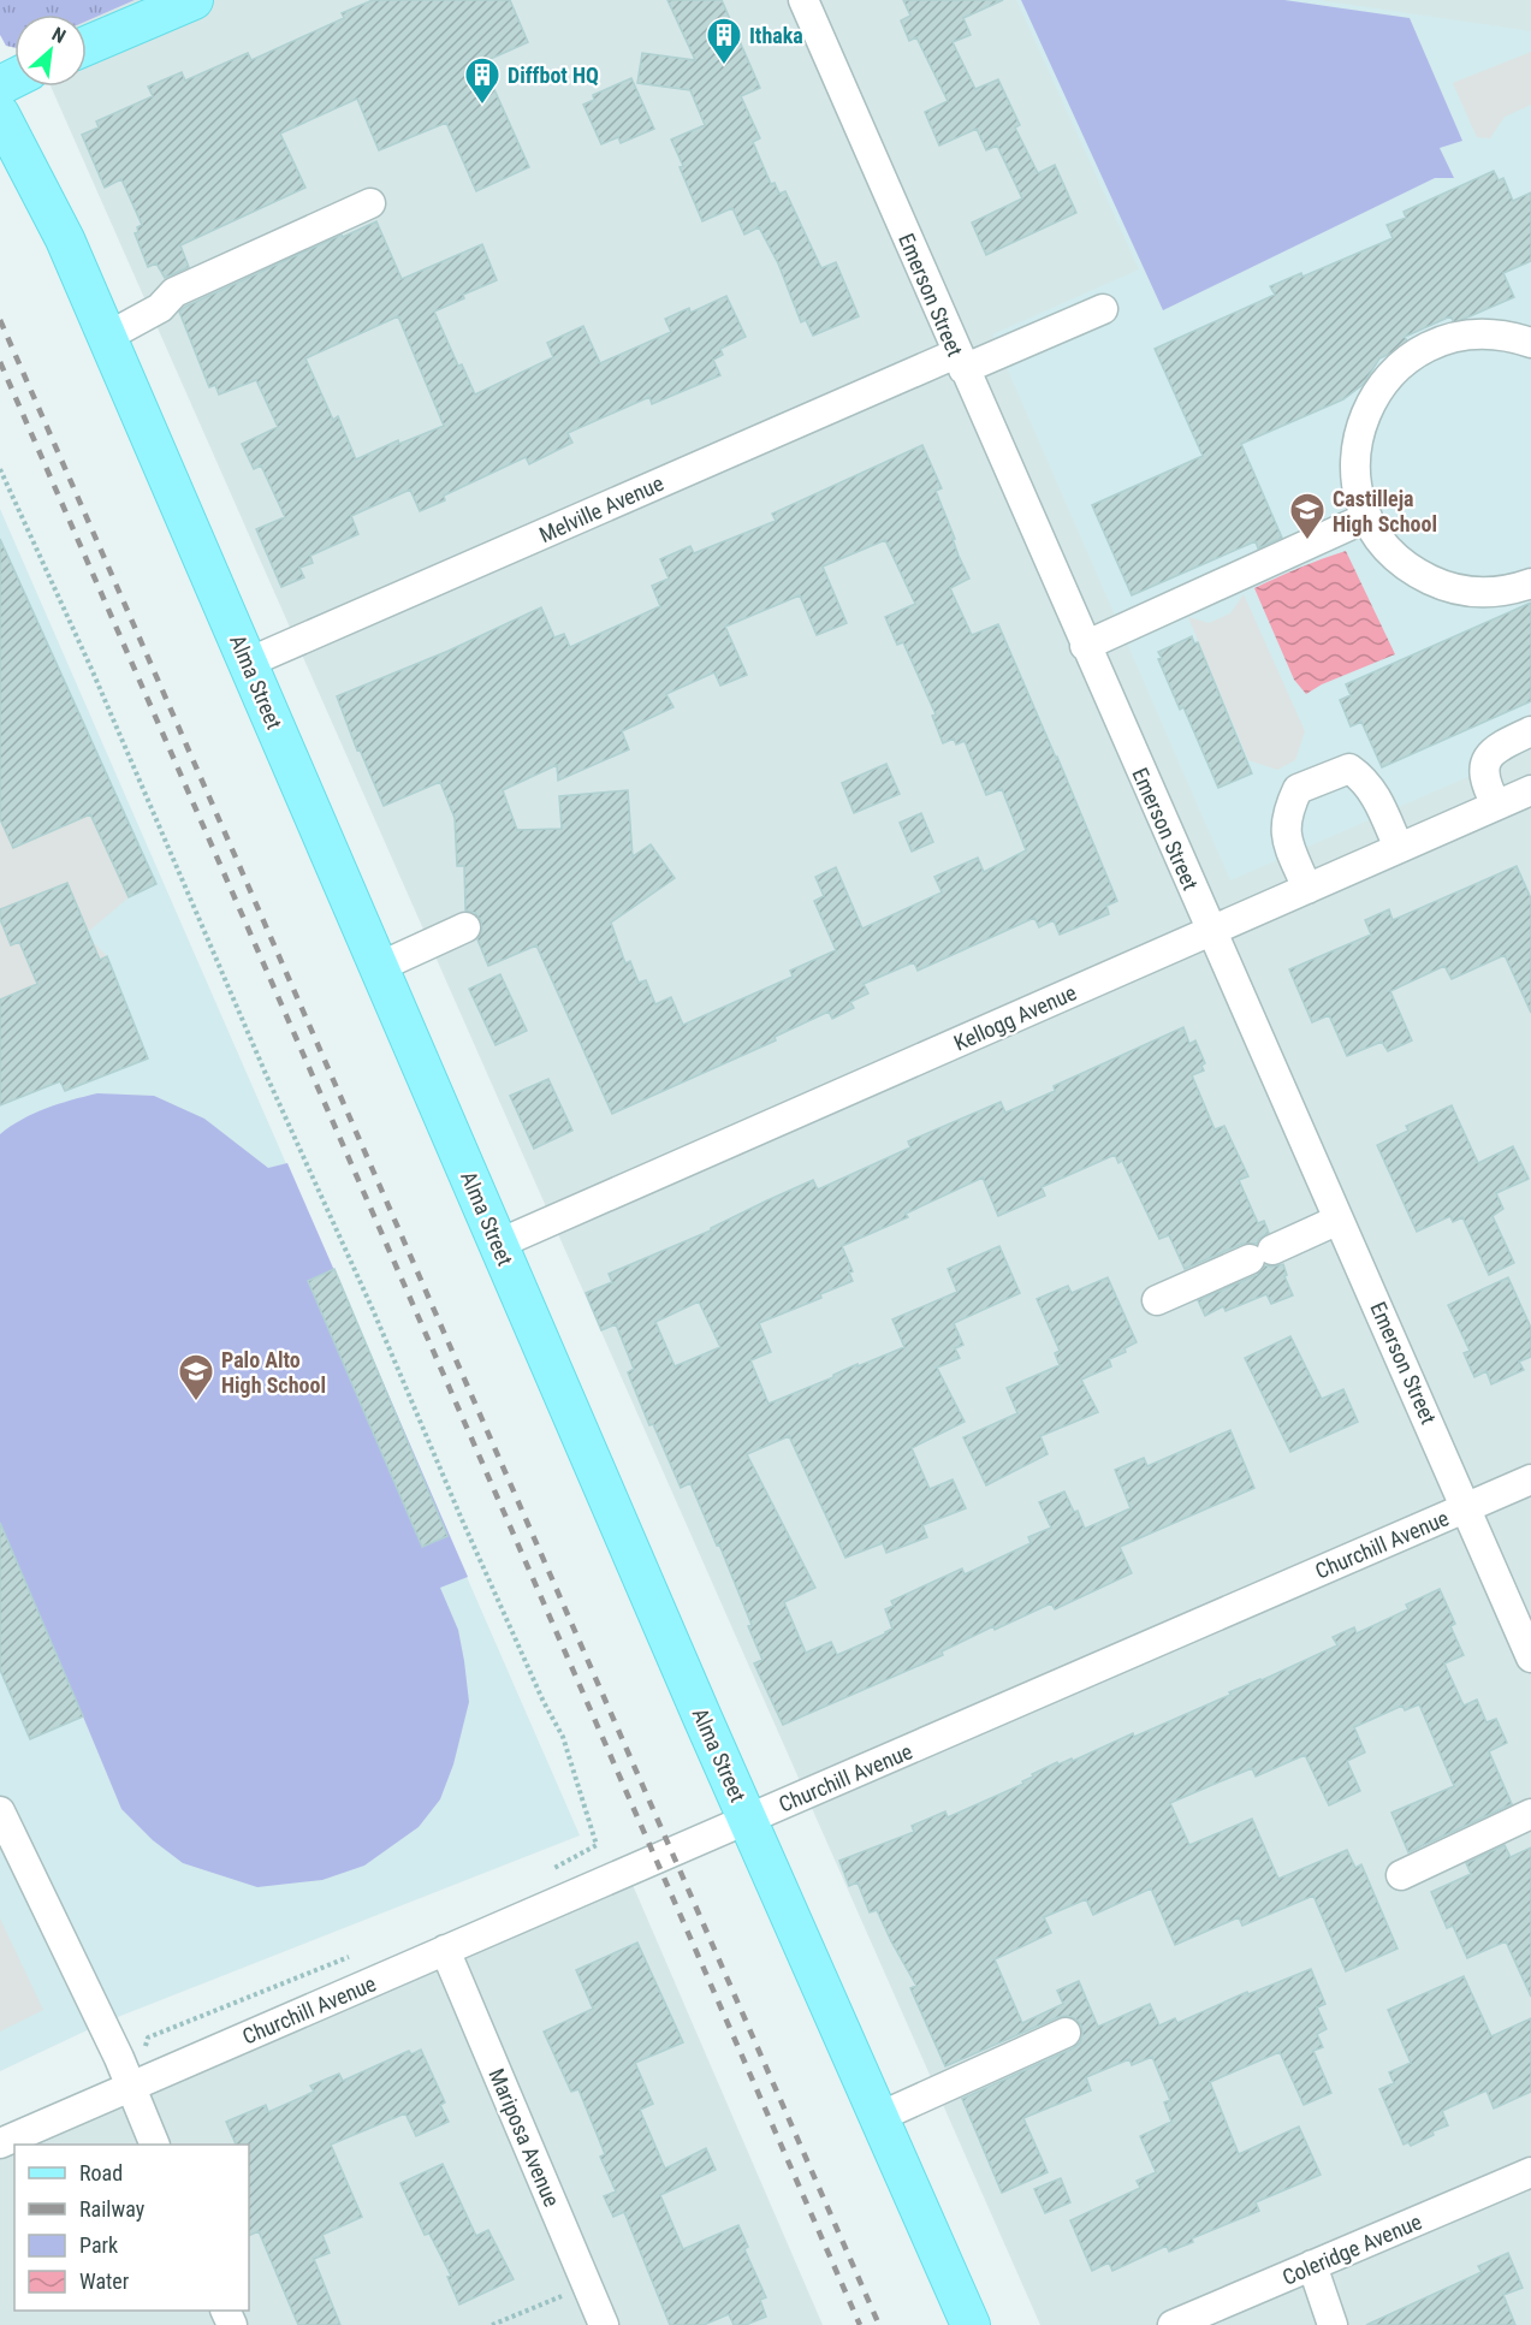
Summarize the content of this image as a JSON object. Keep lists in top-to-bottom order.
{
  "streets": {
    "main road": ["Alma Street"],
    "street": [
      "Emerson Street",
      "Melville Avenue",
      "Kellogg Avenue",
      "Churchill Avenue",
      "Mariposa Avenue",
      "Coleridge Avenue"
    ]
  },
  "crossings": [
    ["Emerson Street", "Melville Avenue"],
    ["Emerson Street", "Kellogg Avenue"],
    ["Emerson Street", "Churchill Avenue"],
    ["Melville Avenue", "Alma Street"],
    ["Alma Street", "Kellogg Avenue"],
    ["Alma Street", "Churchill Avenue"],
    ["Churchill Avenue", "Mariposa Avenue"]
  ],
  "places": {
    "building": ["Ithaka", "Diffbot HQ"],
    "school or university": ["Castilleja High School", "Palo Alto High School"]
  },
  "legend": [
    "Road",
    "Railway",
    "Park",
    "Water"
  ],
  "north": "top right"
}
